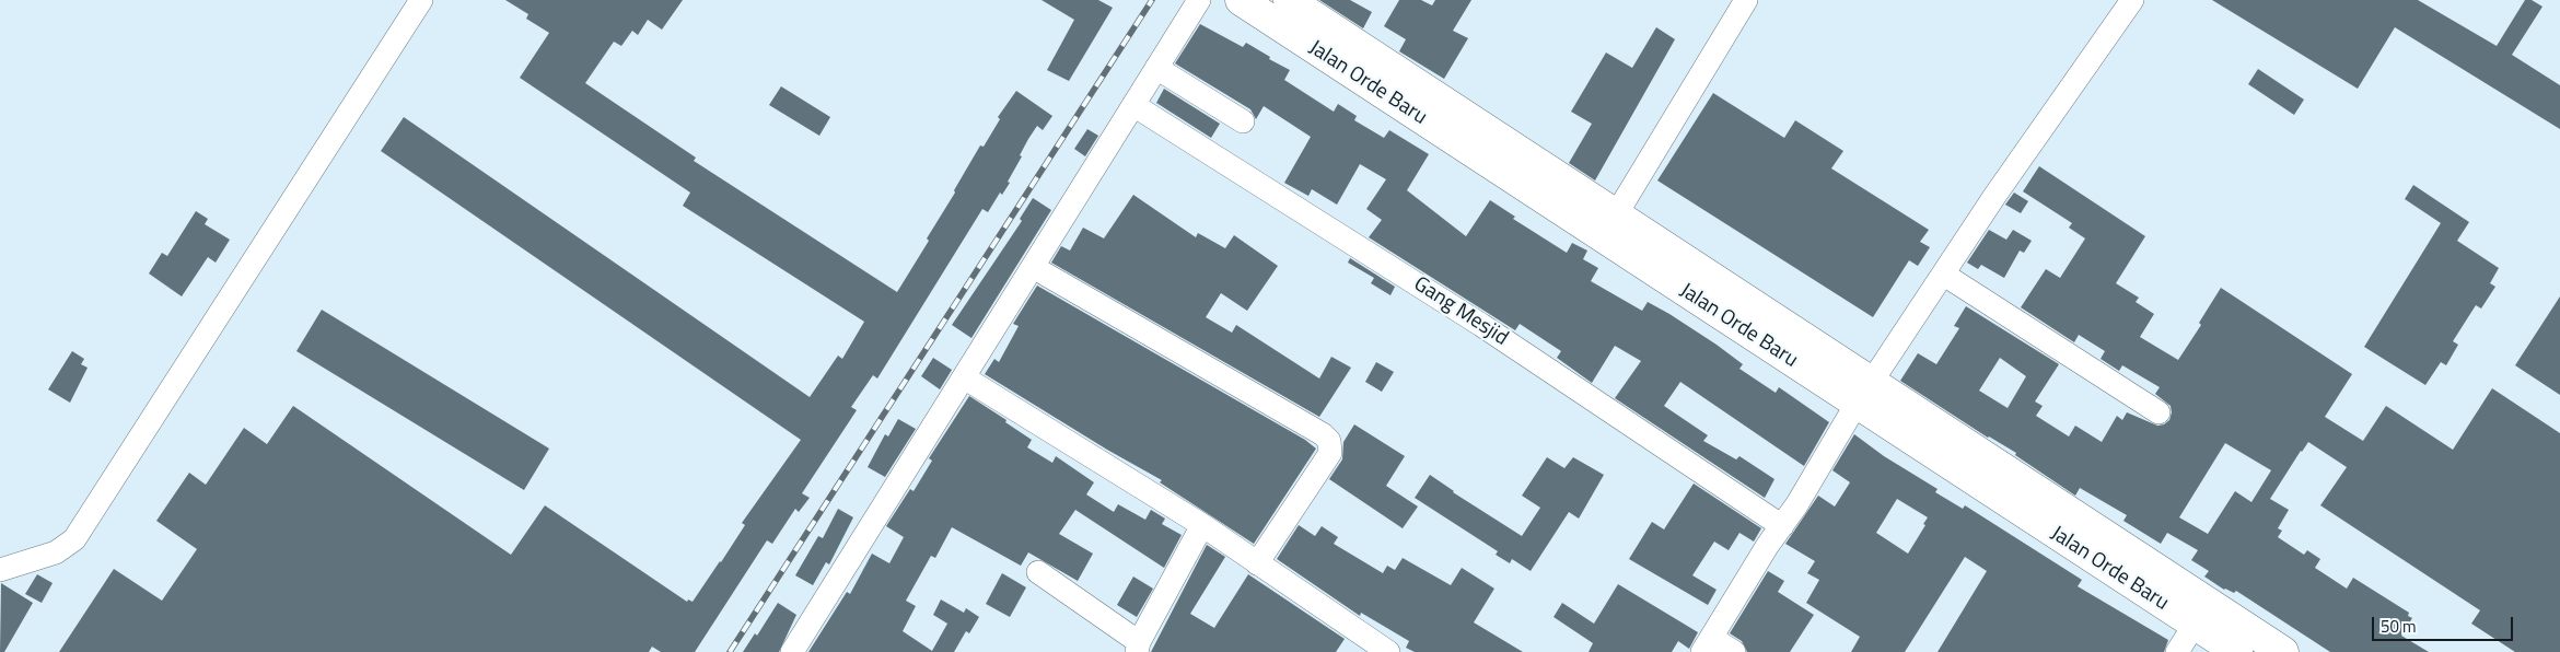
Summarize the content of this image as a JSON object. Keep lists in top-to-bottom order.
{
  "streets": {
    "main road": ["Jalan Orde Baru"],
    "street": ["Gang Mesjid"]
  },
  "scale_bar": "50 m"
}
